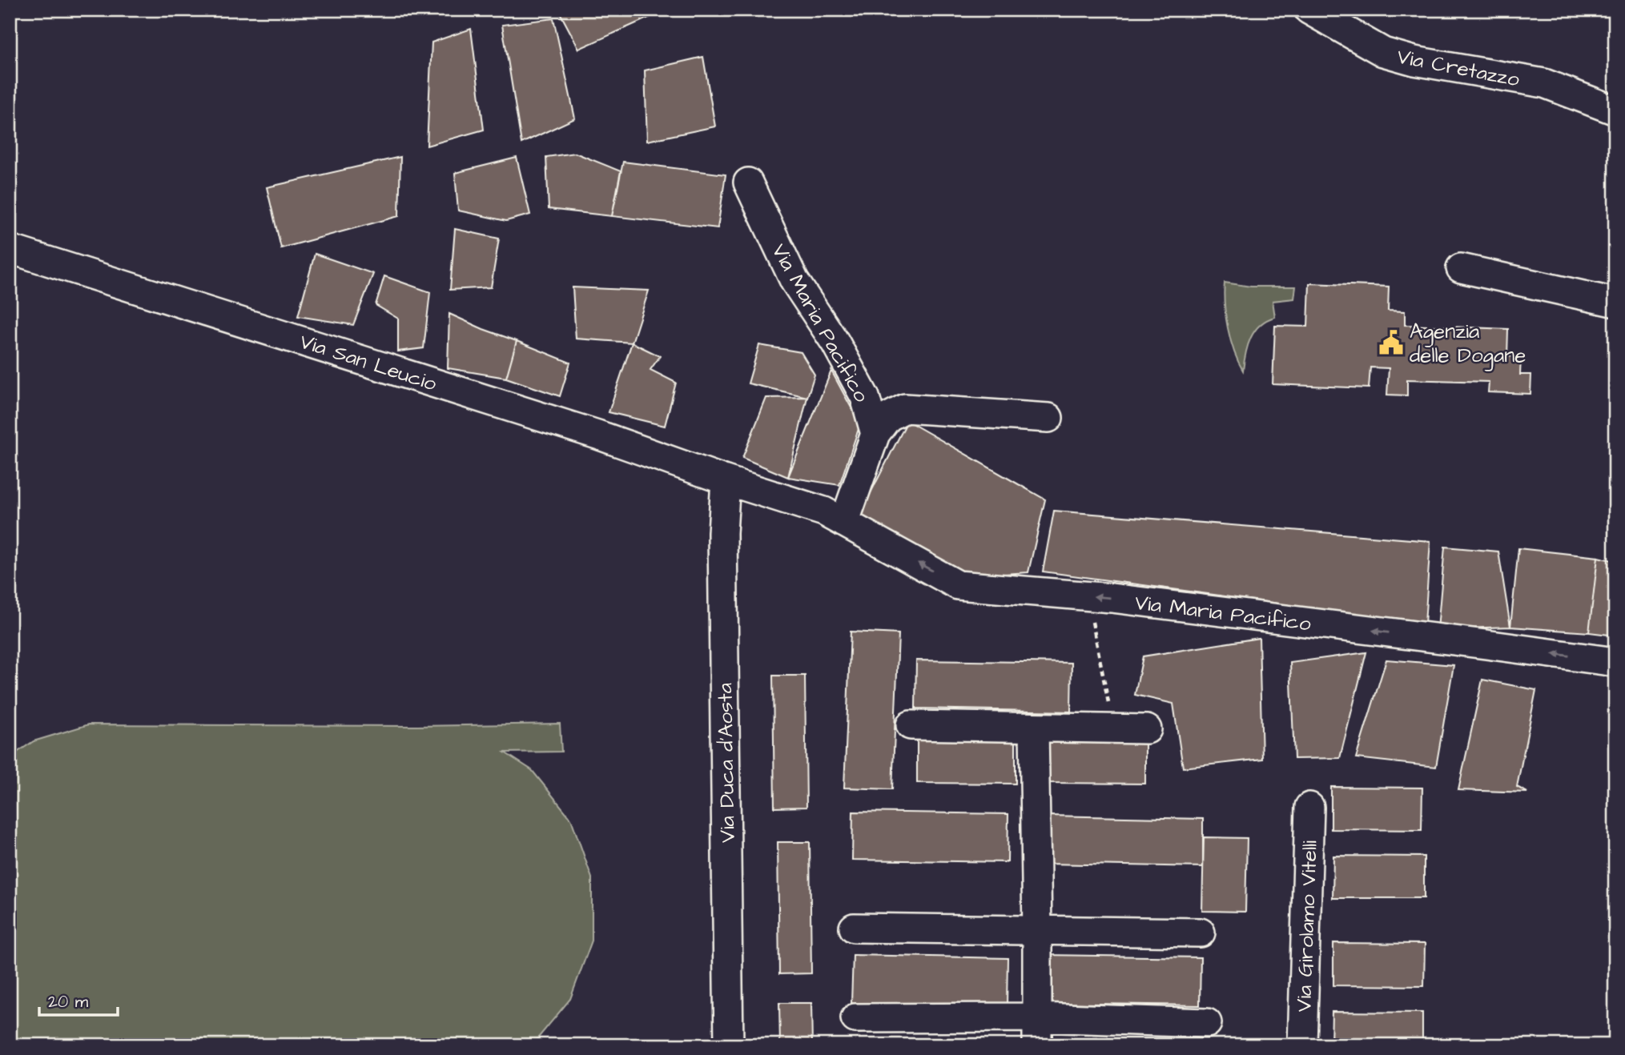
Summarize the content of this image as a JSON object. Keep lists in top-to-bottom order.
{
  "streets": {
    "street": [
      "Via Cretazzo",
      "Via Maria Pacifico",
      "Via San Leucio",
      "Via Duca d'Aosta",
      "Via Girolamo Vitelli"
    ]
  },
  "crossings": [
    ["Via Maria Pacifico", "Via San Leucio"],
    ["Via Maria Pacifico", "Via Duca d'Aosta"],
    ["Via San Leucio", "Via Duca d'Aosta"]
  ],
  "places": {
    "public building": ["Agenzia delle Dogane"]
  },
  "scale_bar": "20 m"
}
